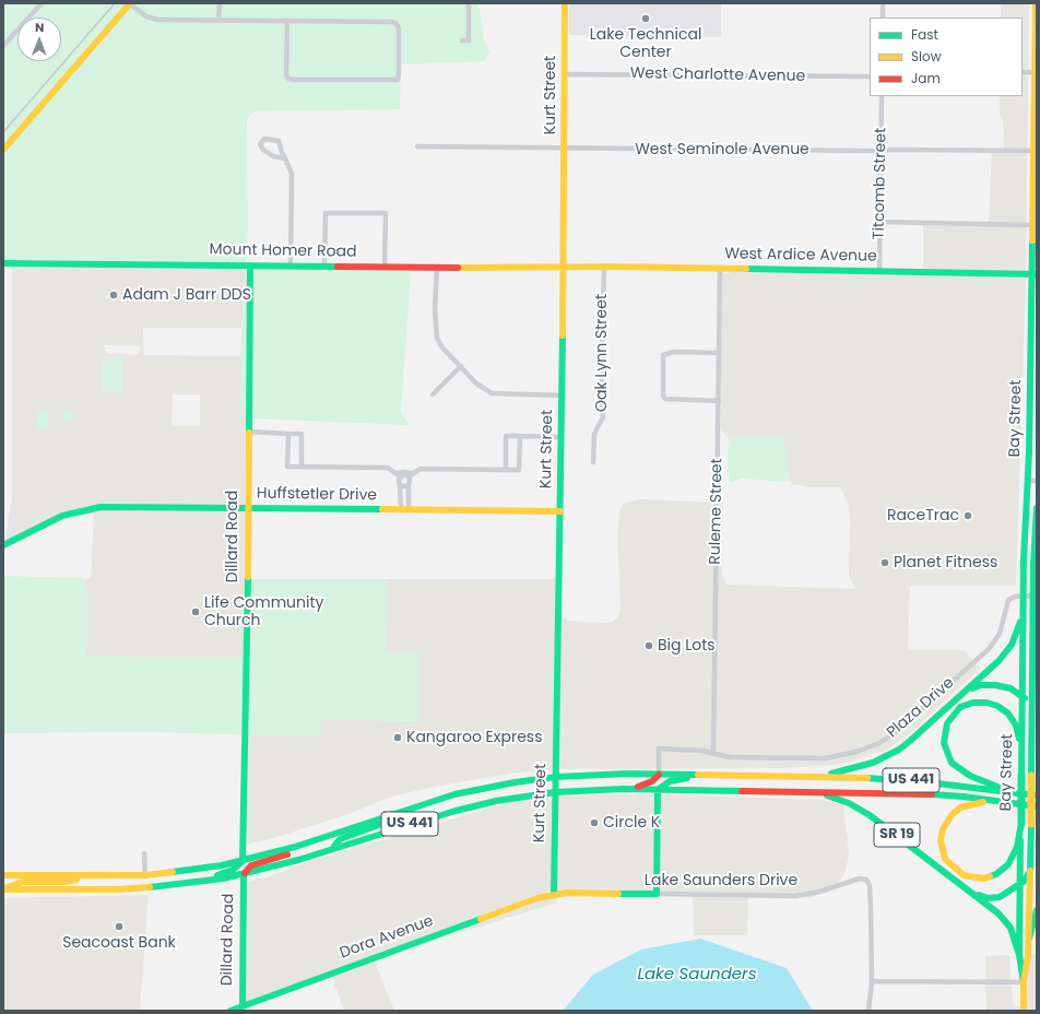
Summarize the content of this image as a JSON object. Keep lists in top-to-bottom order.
{
  "streets": {
    "main road": [
      "Kurt Street",
      "Mount Homer Road",
      "West Ardice Avenue",
      "Bay Street",
      "Huffstetler Drive",
      "Dillard Road",
      "US 441",
      "SR 19",
      "Lake Saunders Drive",
      "Dora Avenue"
    ],
    "street": [
      "West Charlotte Avenue",
      "West Seminole Avenue",
      "Titcomb Street",
      "Oak Lynn Street",
      "Ruleme Street",
      "Plaza Drive"
    ]
  },
  "crossings": [
    ["West Charlotte Avenue", "Kurt Street"],
    ["Kurt Street", "West Seminole Avenue"],
    ["Kurt Street", "Mount Homer Road"],
    ["Kurt Street", "West Ardice Avenue"],
    ["Kurt Street", "Huffstetler Drive"],
    ["Kurt Street", "US 441"],
    ["Kurt Street", "Lake Saunders Drive"],
    ["Kurt Street", "Dora Avenue"],
    ["West Seminole Avenue", "Titcomb Street"],
    ["West Seminole Avenue", "Bay Street"],
    ["Titcomb Street", "West Ardice Avenue"],
    ["Mount Homer Road", "West Ardice Avenue"],
    ["Mount Homer Road", "Dillard Road"],
    ["West Ardice Avenue", "Oak Lynn Street"],
    ["West Ardice Avenue", "Bay Street"],
    ["West Ardice Avenue", "Ruleme Street"],
    ["Bay Street", "Plaza Drive"],
    ["Bay Street", "SR 19"],
    ["Huffstetler Drive", "Dillard Road"],
    ["Ruleme Street", "Plaza Drive"],
    ["Dillard Road", "US 441"],
    ["Dillard Road", "Dora Avenue"],
    ["US 441", "SR 19"],
    ["Lake Saunders Drive", "Dora Avenue"]
  ],
  "water": ["Lake Saunders"],
  "places": [
    "Lake Technical Center",
    "Adam J Barr DDS",
    "RaceTrac",
    "Planet Fitness",
    "Life Community Church",
    "Big Lots",
    "Kangaroo Express",
    "Circle K",
    "Seacoast Bank"
  ],
  "legend": ["Fast", "Slow", "Jam"],
  "north": "top"
}
